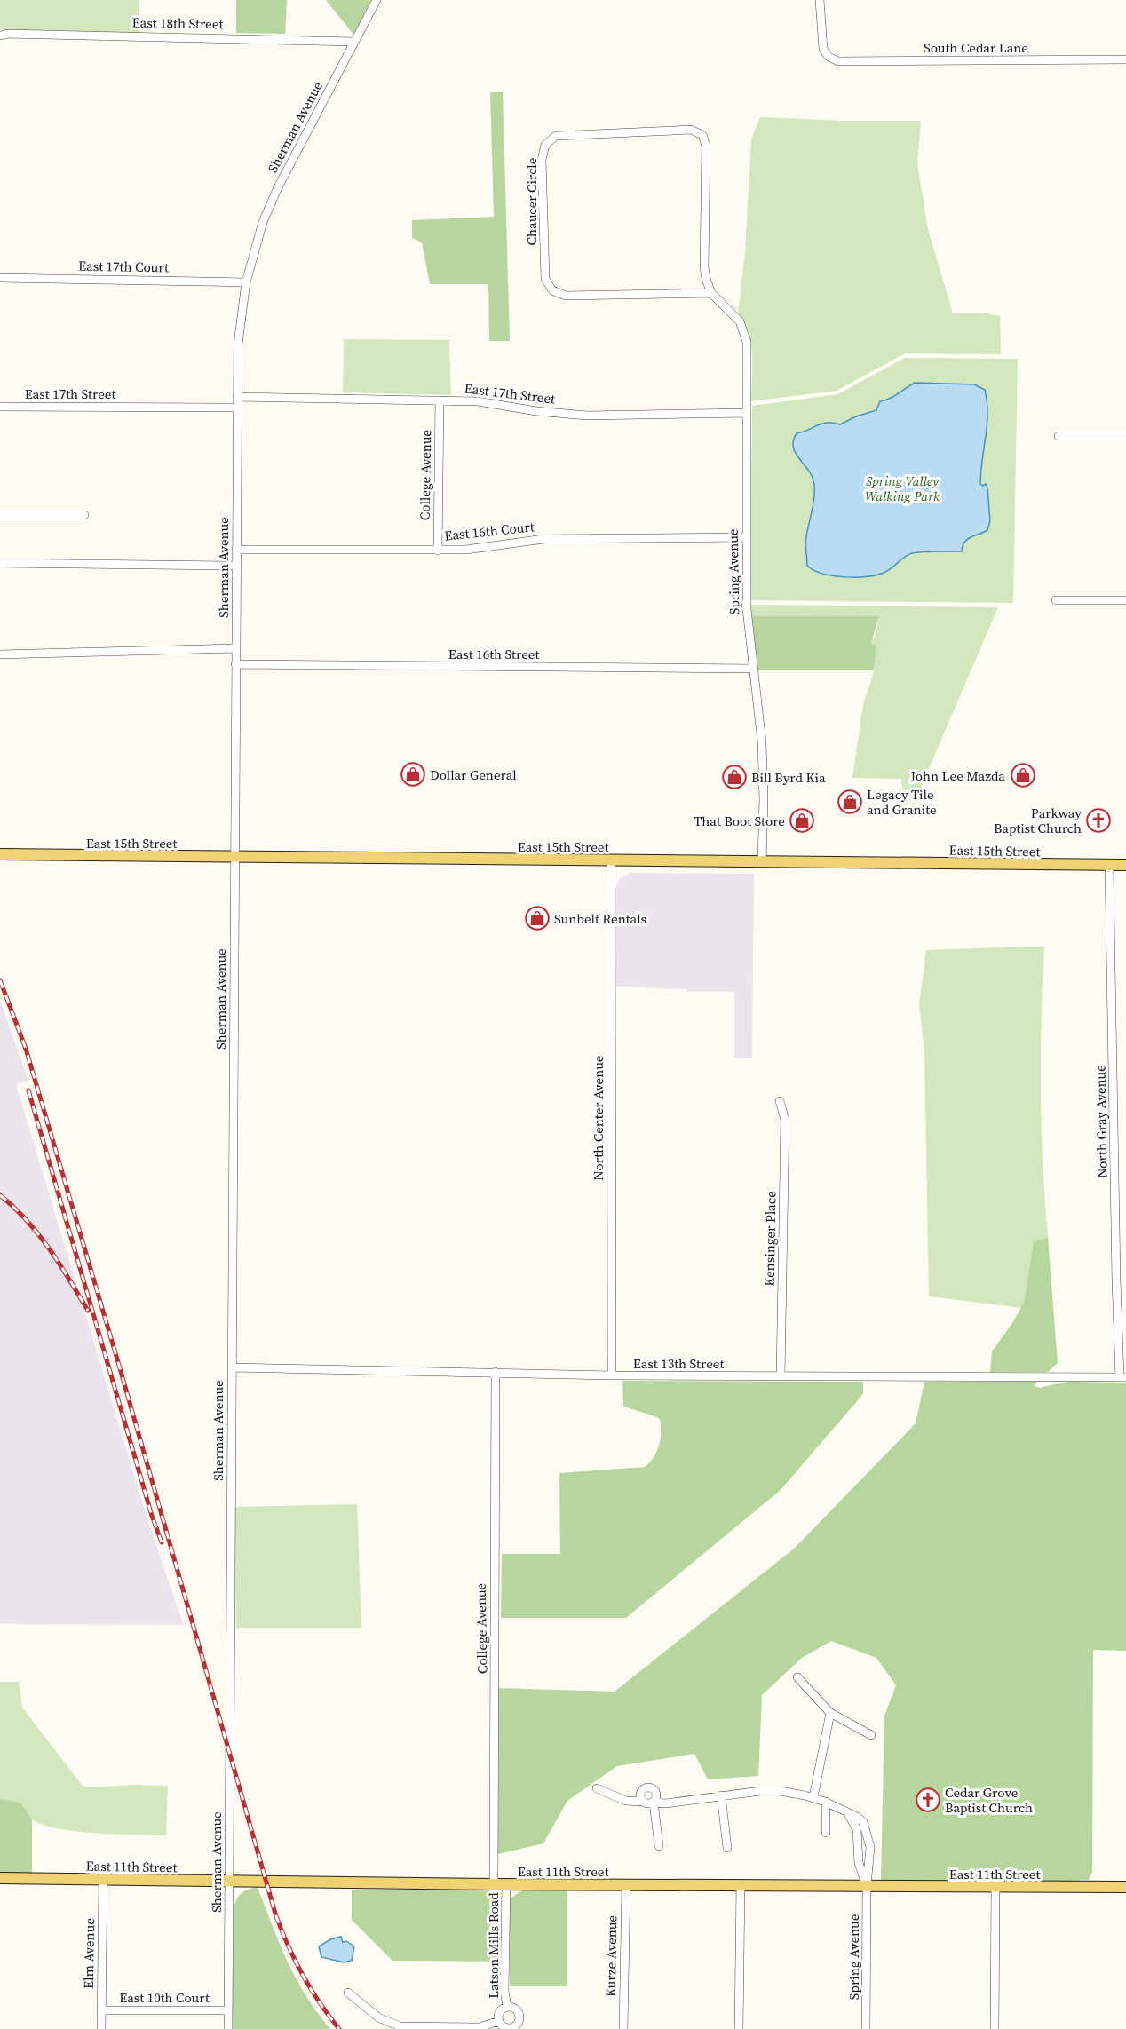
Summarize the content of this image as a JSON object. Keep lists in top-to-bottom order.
{
  "streets": {
    "main road": ["East 15th Street", "East 11th Street"],
    "street": [
      "East 18th Street",
      "South Cedar Lane",
      "Sherman Avenue",
      "Chaucer Circle",
      "East 17th Court",
      "East 17th Street",
      "College Avenue",
      "East 16th Court",
      "Spring Avenue",
      "East 16th Street",
      "North Center Avenue",
      "North Gray Avenue",
      "Kensinger Place",
      "East 13th Street",
      "Latson Mills Road",
      "Elm Avenue",
      "Kurze Avenue",
      "East 10th Court"
    ]
  },
  "crossings": [
    ["East 18th Street", "Sherman Avenue"],
    ["Sherman Avenue", "East 17th Court"],
    ["Sherman Avenue", "East 17th Street"],
    ["Sherman Avenue", "East 16th Court"],
    ["Sherman Avenue", "East 16th Street"],
    ["Sherman Avenue", "East 15th Street"],
    ["Sherman Avenue", "East 13th Street"],
    ["Sherman Avenue", "East 11th Street"],
    ["Sherman Avenue", "East 10th Court"],
    ["Chaucer Circle", "Spring Avenue"],
    ["East 17th Street", "College Avenue"],
    ["East 17th Street", "Spring Avenue"],
    ["College Avenue", "East 16th Court"],
    ["College Avenue", "East 13th Street"],
    ["College Avenue", "East 11th Street"],
    ["East 16th Court", "Spring Avenue"],
    ["Spring Avenue", "East 16th Street"],
    ["Spring Avenue", "East 15th Street"],
    ["Spring Avenue", "East 11th Street"],
    ["East 15th Street", "North Center Avenue"],
    ["East 15th Street", "North Gray Avenue"],
    ["North Center Avenue", "East 13th Street"],
    ["North Gray Avenue", "East 13th Street"],
    ["Kensinger Place", "East 13th Street"],
    ["East 11th Street", "Latson Mills Road"],
    ["East 11th Street", "Elm Avenue"],
    ["East 11th Street", "Kurze Avenue"],
    ["Elm Avenue", "East 10th Court"]
  ],
  "parks": ["Spring Valley Walking Park"],
  "places": {
    "shop": [
      "Dollar General",
      "John Lee Mazda",
      "Bill Byrd Kia",
      "Legacy Tile and Granite",
      "That Boot Store",
      "Sunbelt Rentals"
    ],
    "church": ["Parkway Baptist Church", "Cedar Grove Baptist Church"]
  }
}
